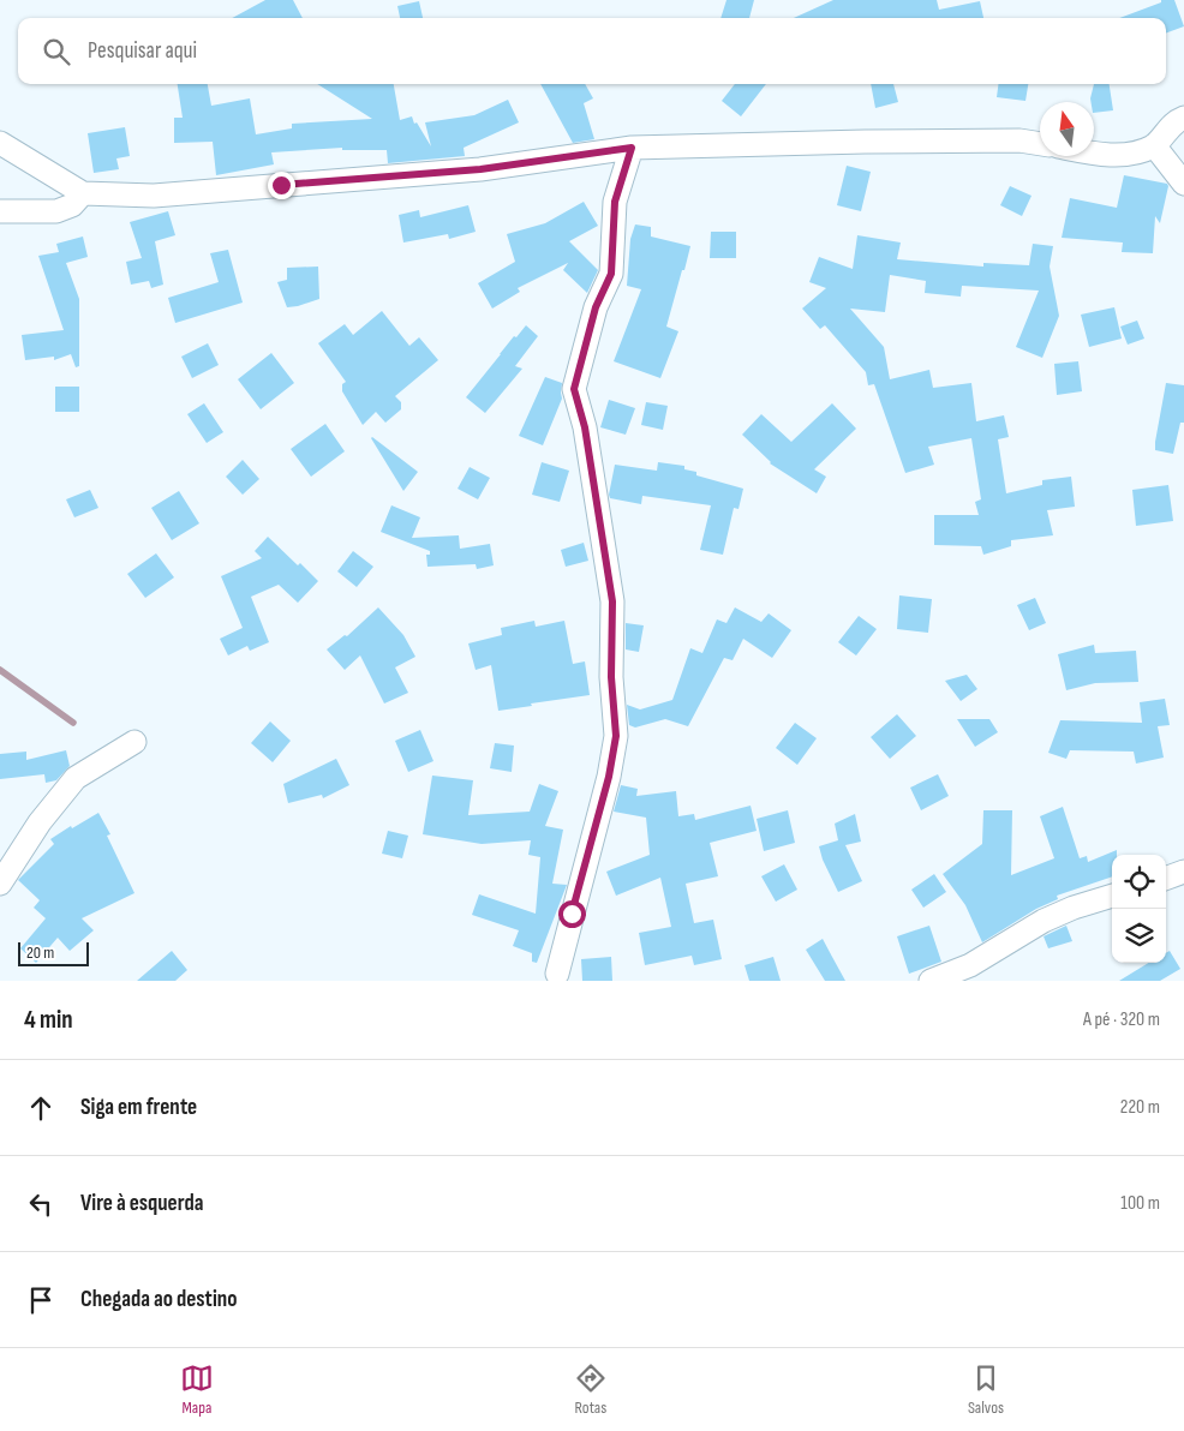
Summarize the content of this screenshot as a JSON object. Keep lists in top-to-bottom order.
{
  "scale_bar": "20 m",
  "north": "top",
  "page": {
    "search": "Pesquisar aqui",
    "scale": "20 m",
    "heading": ["4 min", "A pé · 320 m"],
    "list": [
      ["Siga em frente", "220 m"],
      ["Vire à esquerda", "100 m"],
      "Chegada ao destino"
    ],
    "nav": ["Mapa", "Rotas", "Salvos"]
  }
}
